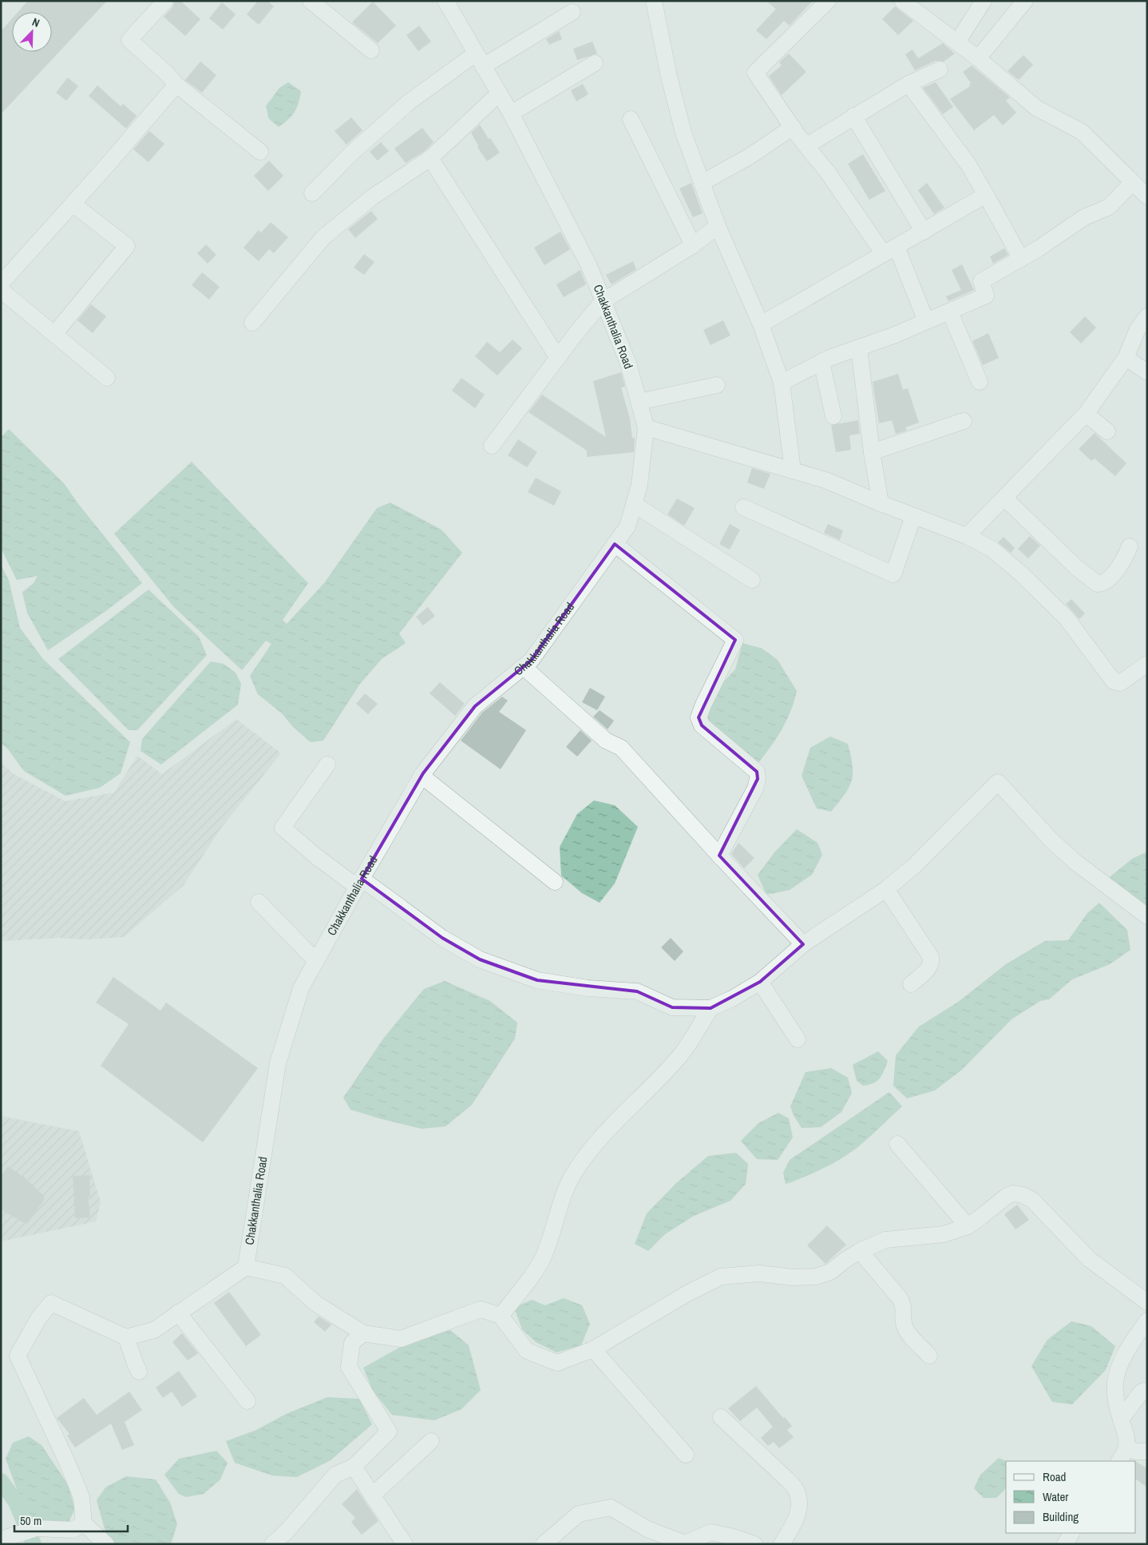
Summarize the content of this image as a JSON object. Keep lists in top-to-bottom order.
{
  "streets": {
    "street": ["Chakkanthalia Road"]
  },
  "legend": ["Road", "Water", "Building"],
  "scale_bar": "50 m",
  "north": "top right"
}
